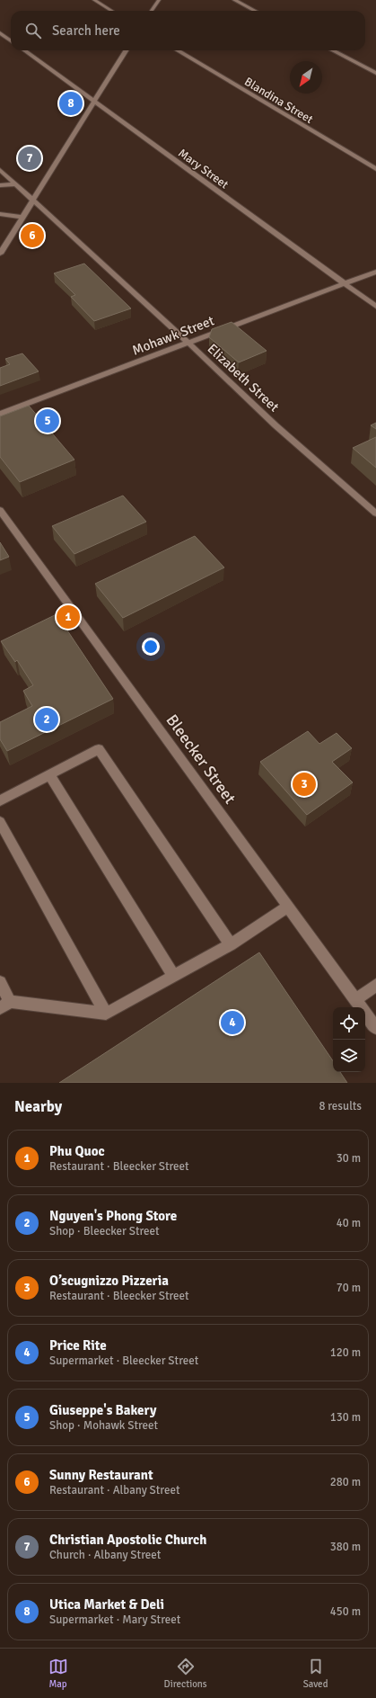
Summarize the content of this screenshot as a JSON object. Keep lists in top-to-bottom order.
{
  "streets": {
    "street": [
      "Blandina Street",
      "Mary Street",
      "Mohawk Street",
      "Elizabeth Street",
      "Bleecker Street"
    ]
  },
  "crossings": [
    ["Mary Street", "Mohawk Street"],
    ["Mohawk Street", "Elizabeth Street"]
  ],
  "north": "bottom left",
  "page": {
    "search": "Search here",
    "pins": [
      "8",
      "7",
      "6",
      "5",
      "1",
      "2",
      "3",
      "4"
    ],
    "heading": ["Nearby", "8 results"],
    "list": [
      {
        "mark": "1",
        "name": "Phu Quoc",
        "note": "Restaurant · Bleecker Street",
        "value": "30 m"
      },
      {
        "mark": "2",
        "name": "Nguyen's Phong Store",
        "note": "Shop · Bleecker Street",
        "value": "40 m"
      },
      {
        "mark": "3",
        "name": "O’scugnizzo Pizzeria",
        "note": "Restaurant · Bleecker Street",
        "value": "70 m"
      },
      {
        "mark": "4",
        "name": "Price Rite",
        "note": "Supermarket · Bleecker Street",
        "value": "120 m"
      },
      {
        "mark": "5",
        "name": "Giuseppe's Bakery",
        "note": "Shop · Mohawk Street",
        "value": "130 m"
      },
      {
        "mark": "6",
        "name": "Sunny Restaurant",
        "note": "Restaurant · Albany Street",
        "value": "280 m"
      },
      {
        "mark": "7",
        "name": "Christian Apostolic Church",
        "note": "Church · Albany Street",
        "value": "380 m"
      },
      {
        "mark": "8",
        "name": "Utica Market & Deli",
        "note": "Supermarket · Mary Street",
        "value": "450 m"
      }
    ],
    "nav": ["Map", "Directions", "Saved"]
  }
}
